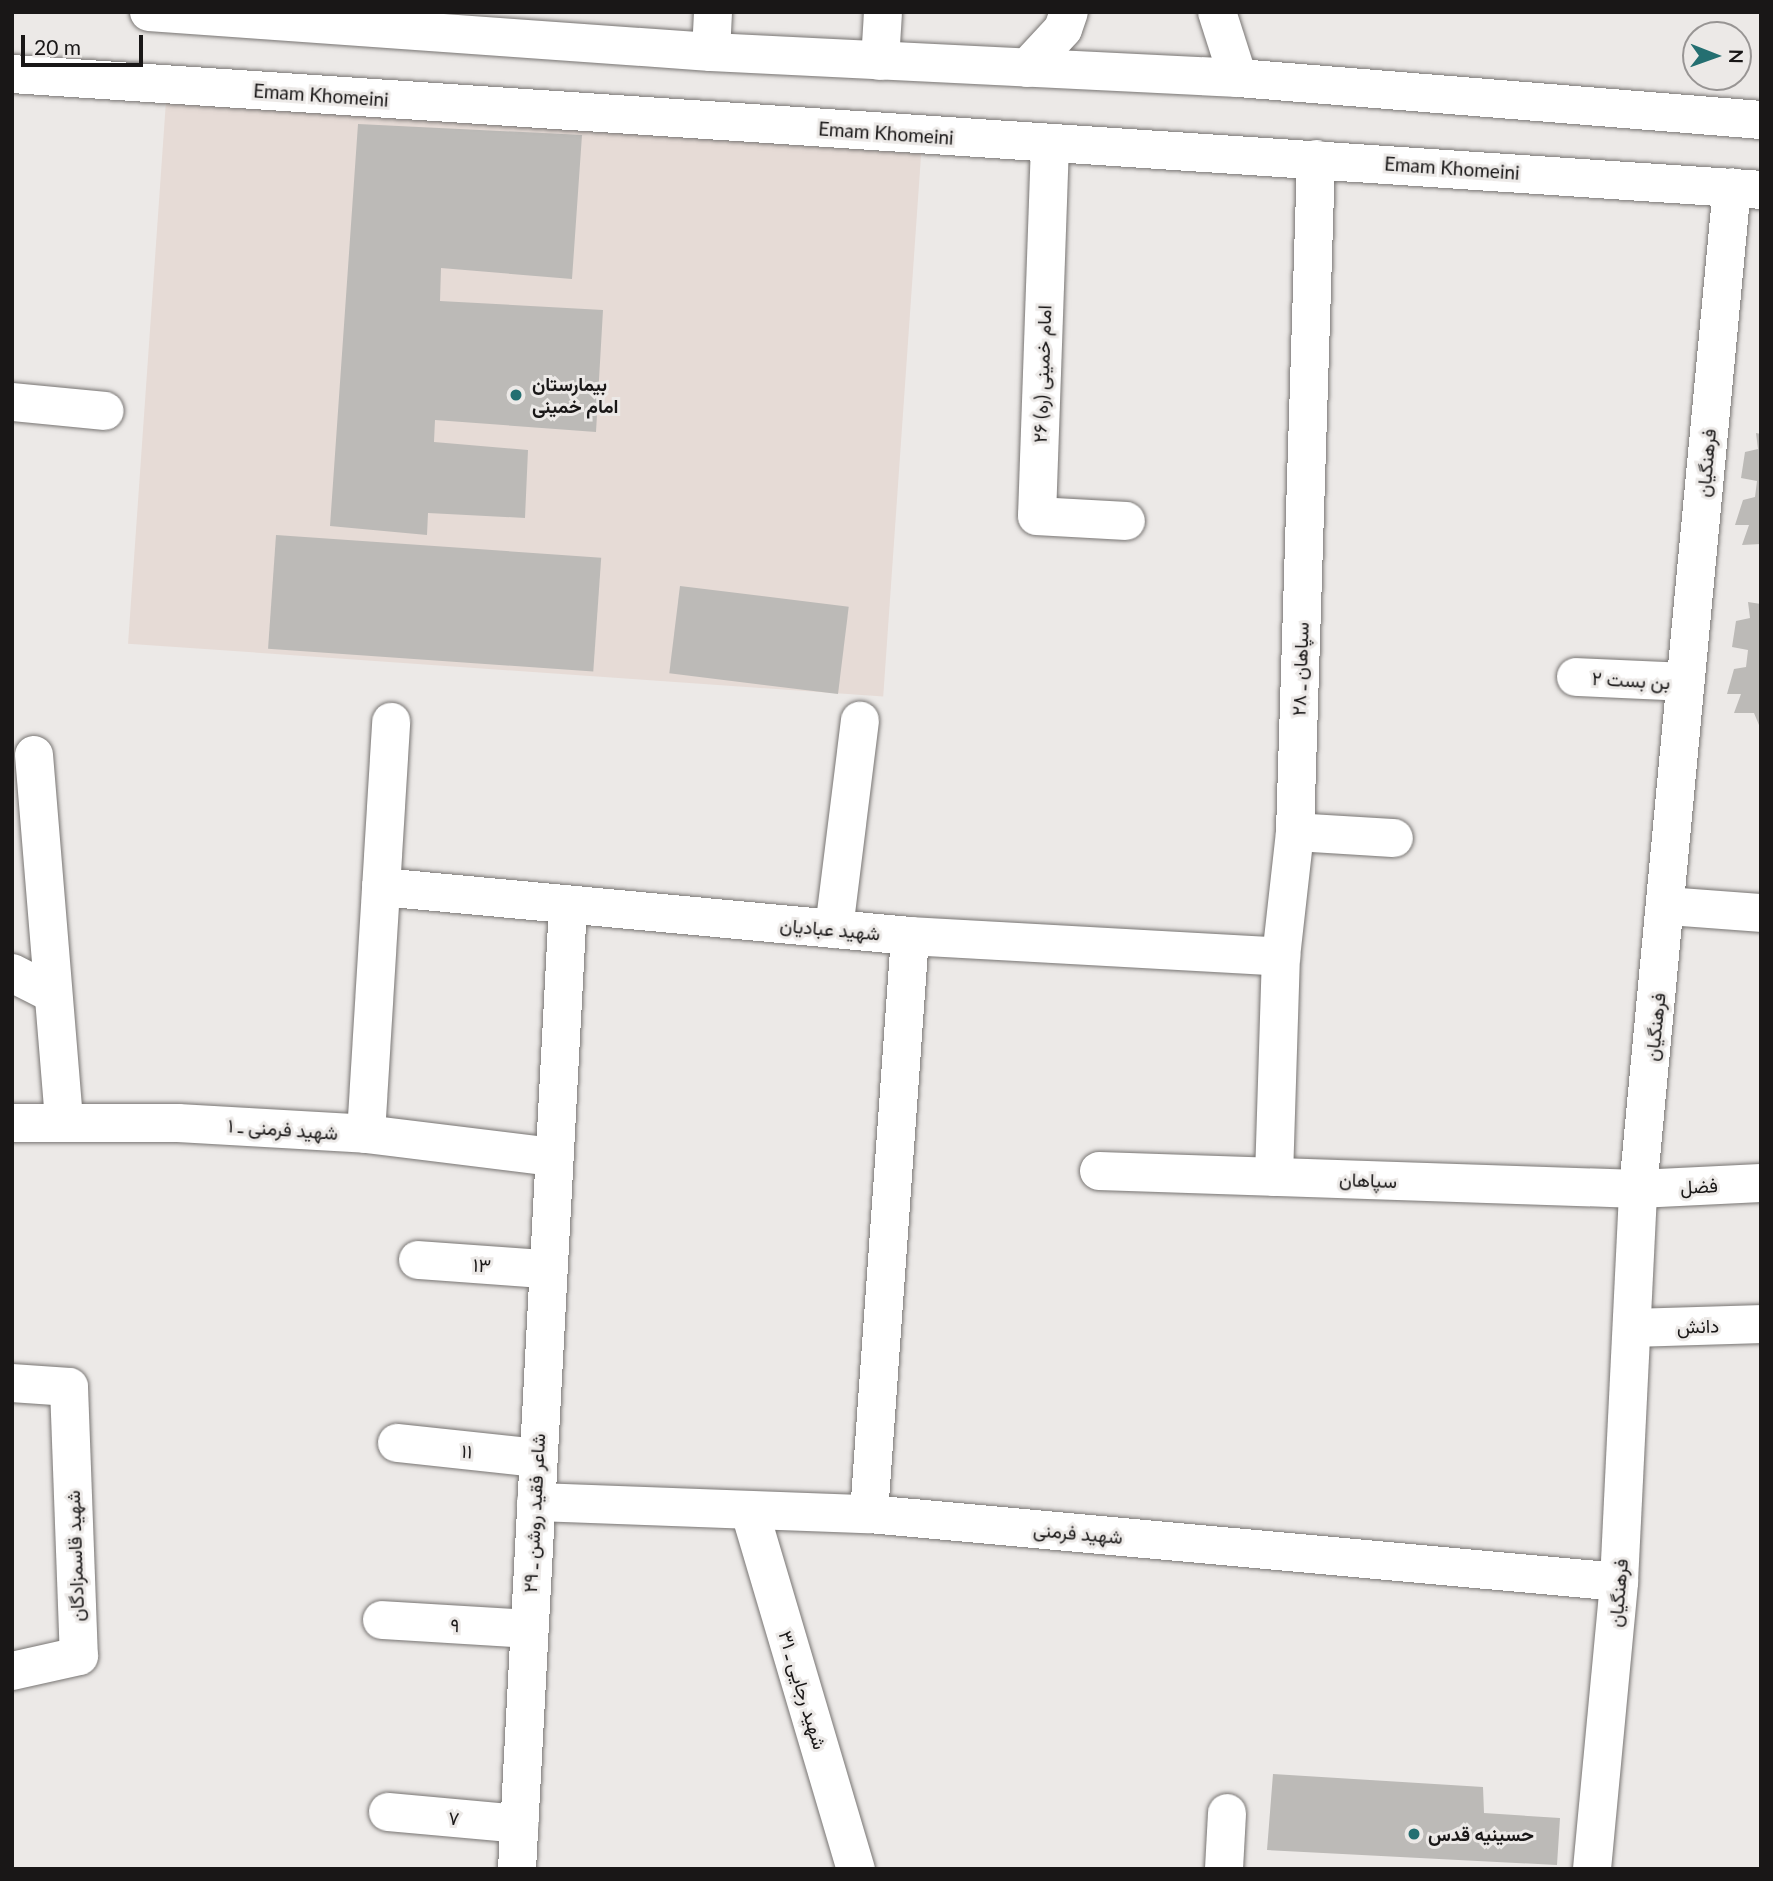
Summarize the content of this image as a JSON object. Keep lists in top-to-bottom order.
{
  "streets": {
    "street": [
      "Emam Khomeini",
      "امام خمینی (ره) ۲۶",
      "فرهنگیان",
      "سپاهان ـ ۲۸",
      "بن بست ۲",
      "شهید عبادیان",
      "شهید فرمنی ـ ۱",
      "سپاهان",
      "فضل",
      "۱۳",
      "دانش",
      "۱۱",
      "شاعر فقید روشن ـ ۲۹",
      "شهید فرمنی",
      "شهید قاسمزادگان",
      "۹",
      "شهید رجایی ـ ۳۱",
      "۷"
    ]
  },
  "crossings": [
    ["Emam Khomeini", "امام خمینی (ره) ۲۶"],
    ["Emam Khomeini", "فرهنگیان"],
    ["Emam Khomeini", "سپاهان ـ ۲۸"],
    ["فرهنگیان", "بن بست ۲"],
    ["فرهنگیان", "سپاهان"],
    ["فرهنگیان", "فضل"],
    ["فرهنگیان", "دانش"],
    ["فرهنگیان", "شهید فرمنی"],
    ["سپاهان ـ ۲۸", "شهید عبادیان"],
    ["سپاهان ـ ۲۸", "سپاهان"],
    ["شهید عبادیان", "شاعر فقید روشن ـ ۲۹"],
    ["شهید فرمنی ـ ۱", "شاعر فقید روشن ـ ۲۹"],
    ["سپاهان", "فضل"],
    ["۱۳", "شاعر فقید روشن ـ ۲۹"],
    ["۱۱", "شاعر فقید روشن ـ ۲۹"],
    ["شاعر فقید روشن ـ ۲۹", "شهید فرمنی"],
    ["شاعر فقید روشن ـ ۲۹", "۹"],
    ["شاعر فقید روشن ـ ۲۹", "۷"],
    ["شهید فرمنی", "شهید رجایی ـ ۳۱"]
  ],
  "places": ["بیمارستان امام خمینی", "حسینیه قدس"],
  "scale_bar": "20 m",
  "north": "right"
}
